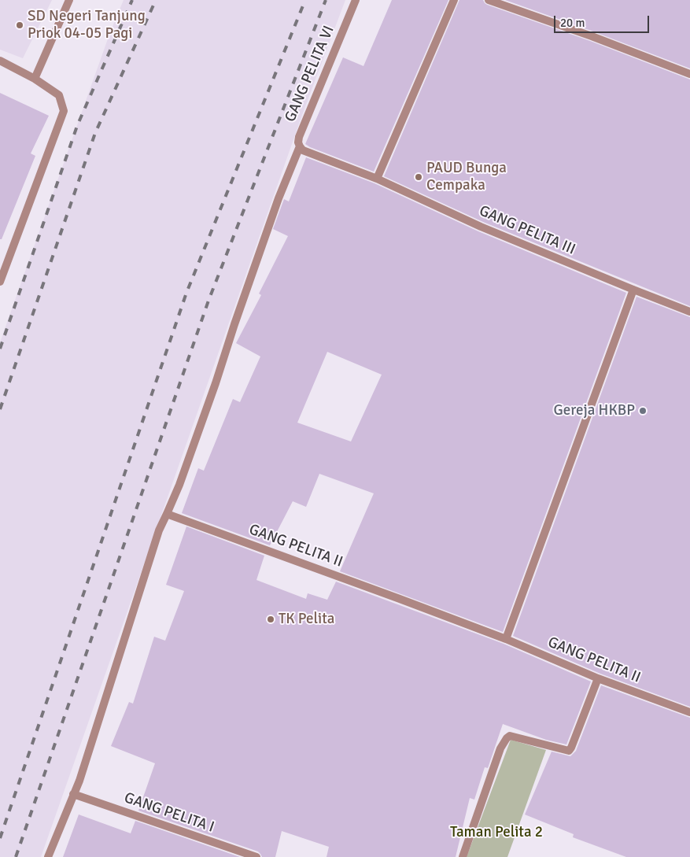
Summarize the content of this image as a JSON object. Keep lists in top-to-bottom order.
{
  "streets": {
    "street": [
      "GANG PELITA VI",
      "GANG PELITA III",
      "GANG PELITA II",
      "GANG PELITA I"
    ]
  },
  "crossings": [
    ["GANG PELITA VI", "GANG PELITA III"]
  ],
  "parks": ["Taman Pelita 2"],
  "places": [
    "SD Negeri Tanjung Priok 04-05 Pagi",
    "PAUD Bunga Cempaka",
    "Gereja HKBP",
    "TK Pelita"
  ],
  "scale_bar": "20 m"
}
